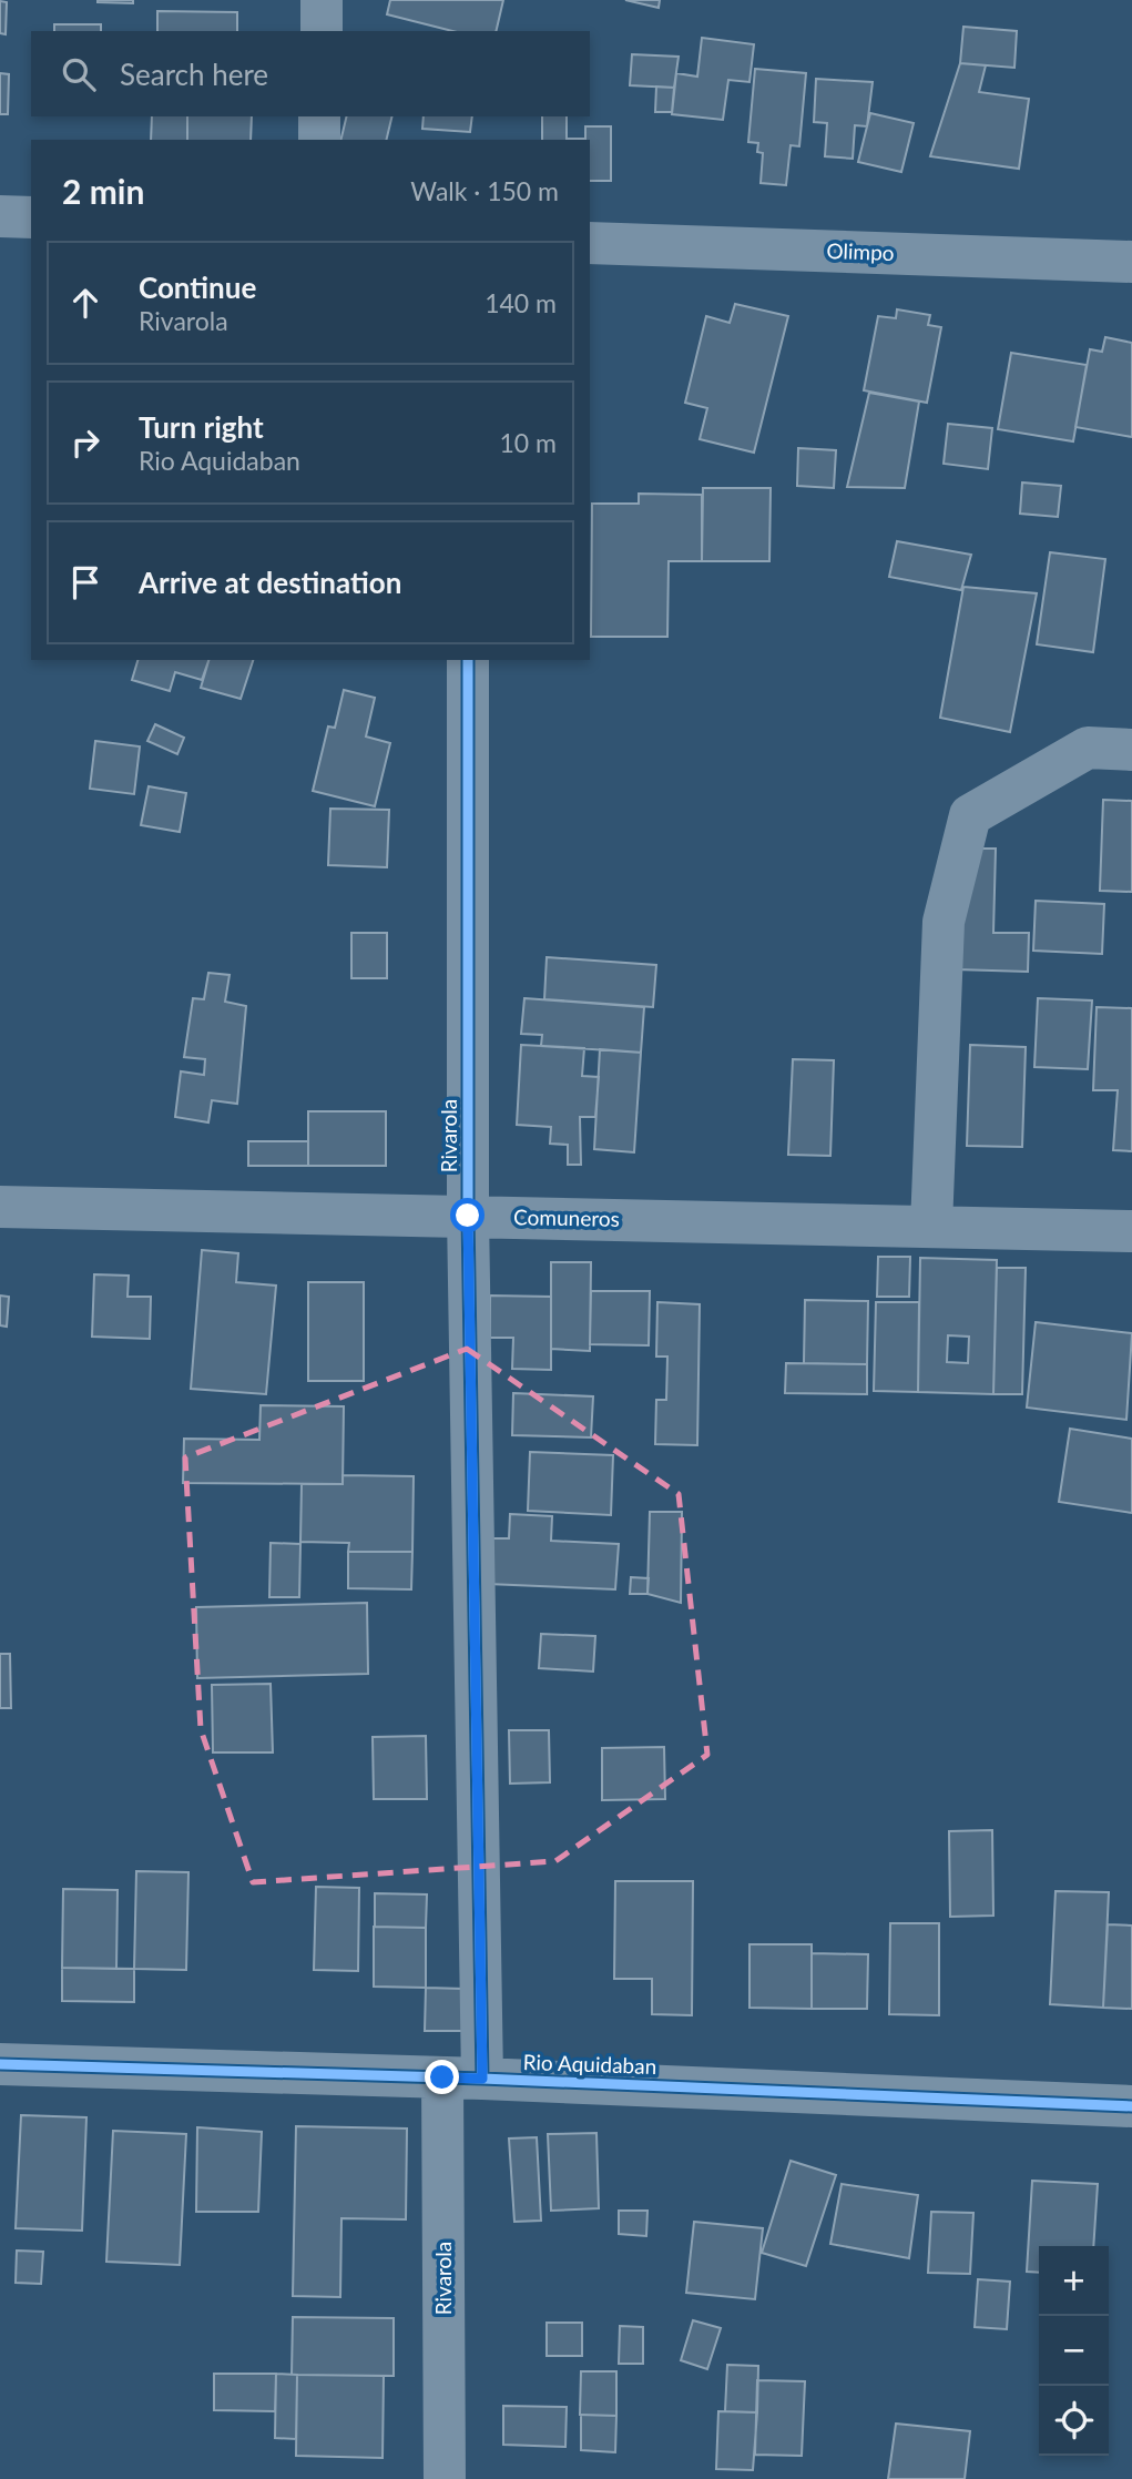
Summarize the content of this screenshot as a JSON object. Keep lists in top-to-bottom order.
{
  "streets": {
    "street": [
      "Olimpo",
      "Rivarola",
      "Comuneros",
      "Rio Aquidaban"
    ]
  },
  "crossings": [
    ["Rivarola", "Comuneros"],
    ["Rivarola", "Rio Aquidaban"]
  ],
  "page": {
    "search": "Search here",
    "heading": ["2 min", "Walk · 150 m"],
    "list": [
      ["Continue", "Rivarola", "140 m"],
      ["Turn right", "Rio Aquidaban", "10 m"],
      "Arrive at destination"
    ],
    "map_buttons": ["+", "−"]
  }
}
